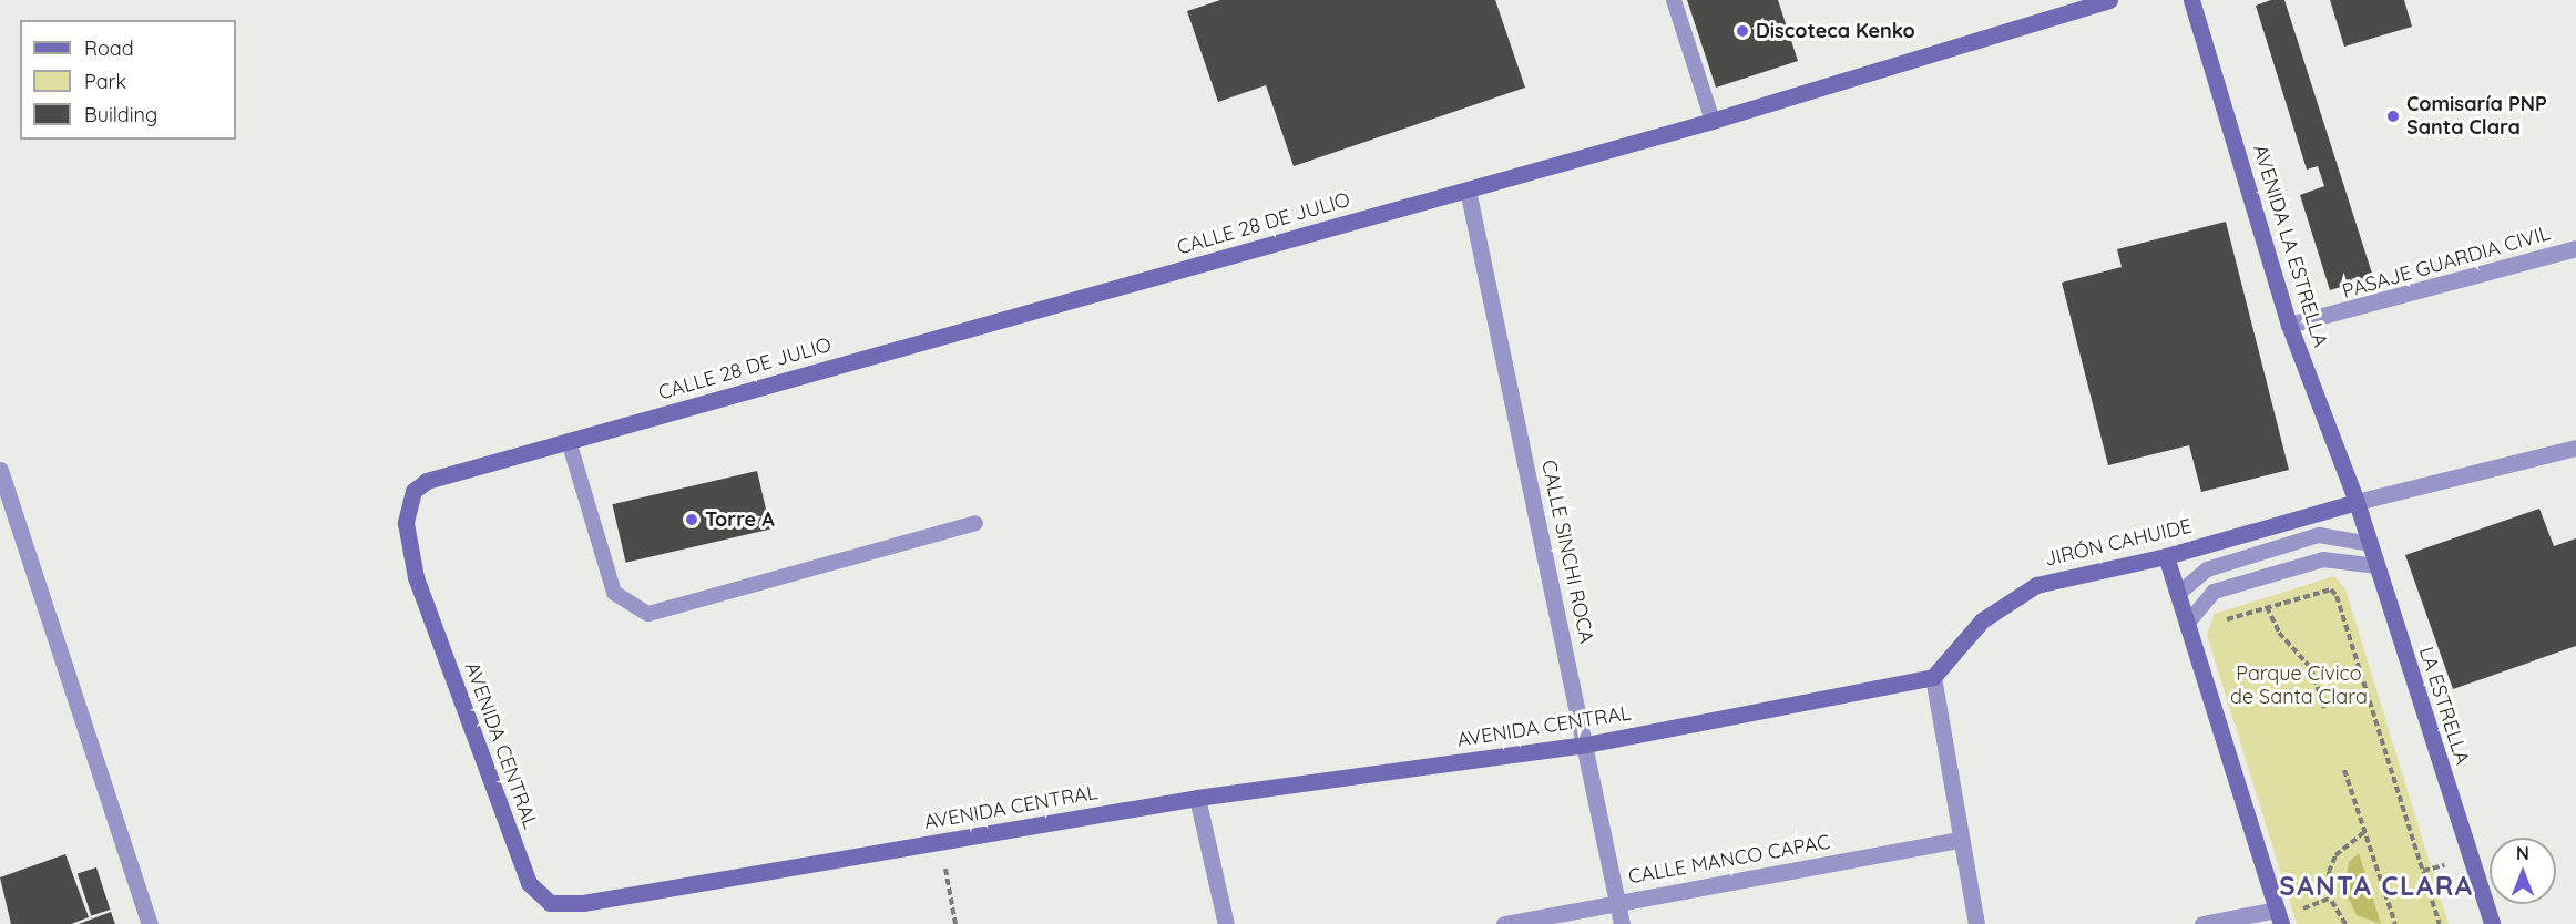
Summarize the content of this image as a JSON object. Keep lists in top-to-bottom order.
{
  "streets": {
    "street": [
      "CALLE 28 DE JULIO",
      "AVENIDA LA ESTRELLA",
      "PASAJE GUARDIA CIVIL",
      "JIRÓN CAHUIDE",
      "CALLE SINCHI ROCA",
      "LA ESTRELLA",
      "AVENIDA CENTRAL",
      "CALLE MANCO CAPAC"
    ]
  },
  "crossings": [
    ["CALLE 28 DE JULIO", "CALLE SINCHI ROCA"],
    ["CALLE 28 DE JULIO", "AVENIDA CENTRAL"],
    ["AVENIDA LA ESTRELLA", "PASAJE GUARDIA CIVIL"],
    ["AVENIDA LA ESTRELLA", "JIRÓN CAHUIDE"],
    ["AVENIDA LA ESTRELLA", "LA ESTRELLA"],
    ["JIRÓN CAHUIDE", "LA ESTRELLA"],
    ["JIRÓN CAHUIDE", "AVENIDA CENTRAL"],
    ["CALLE SINCHI ROCA", "AVENIDA CENTRAL"],
    ["CALLE SINCHI ROCA", "CALLE MANCO CAPAC"]
  ],
  "districts": ["SANTA CLARA"],
  "parks": ["Parque Cívico de Santa Clara"],
  "places": ["Discoteca Kenko", "Comisaría PNP Santa Clara", "Torre A"],
  "legend": ["Road", "Park", "Building"],
  "north": "top"
}
